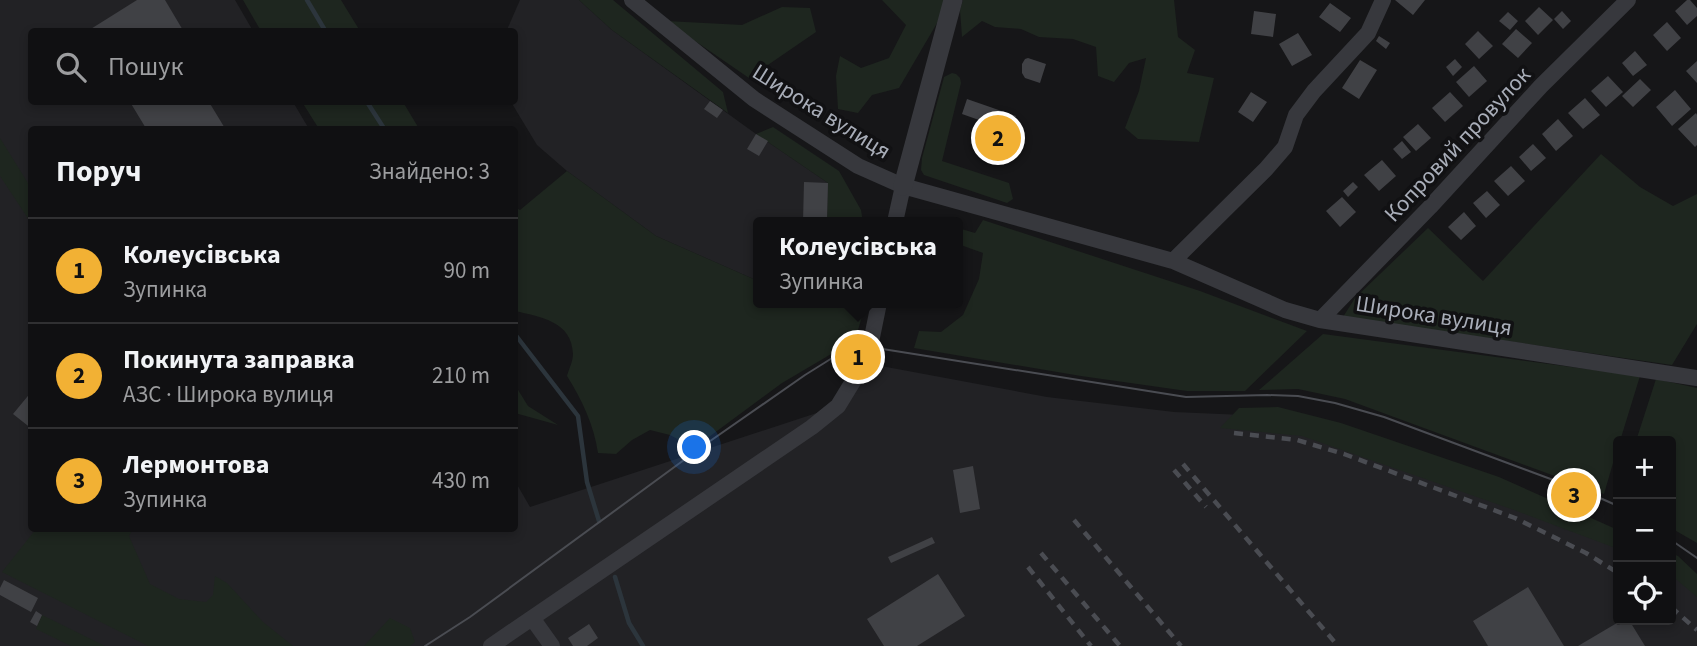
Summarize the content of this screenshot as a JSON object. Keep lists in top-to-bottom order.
{
  "streets": {
    "street": ["Широка вулиця", "Копровий провулок"]
  },
  "crossings": [
    ["Широка вулиця", "Копровий провулок"]
  ],
  "page": {
    "search": "Пошук",
    "pins": ["2", "1", "3"],
    "heading": ["Поруч", "Знайдено: 3"],
    "popup": ["Колеусівська", "Зупинка"],
    "list": [
      {
        "mark": "1",
        "name": "Колеусівська",
        "note": "Зупинка",
        "value": "90 m"
      },
      {
        "mark": "2",
        "name": "Покинута заправка",
        "note": "АЗС · Широка вулиця",
        "value": "210 m"
      },
      {
        "mark": "3",
        "name": "Лермонтова",
        "note": "Зупинка",
        "value": "430 m"
      }
    ],
    "map_buttons": ["+", "−"]
  }
}
